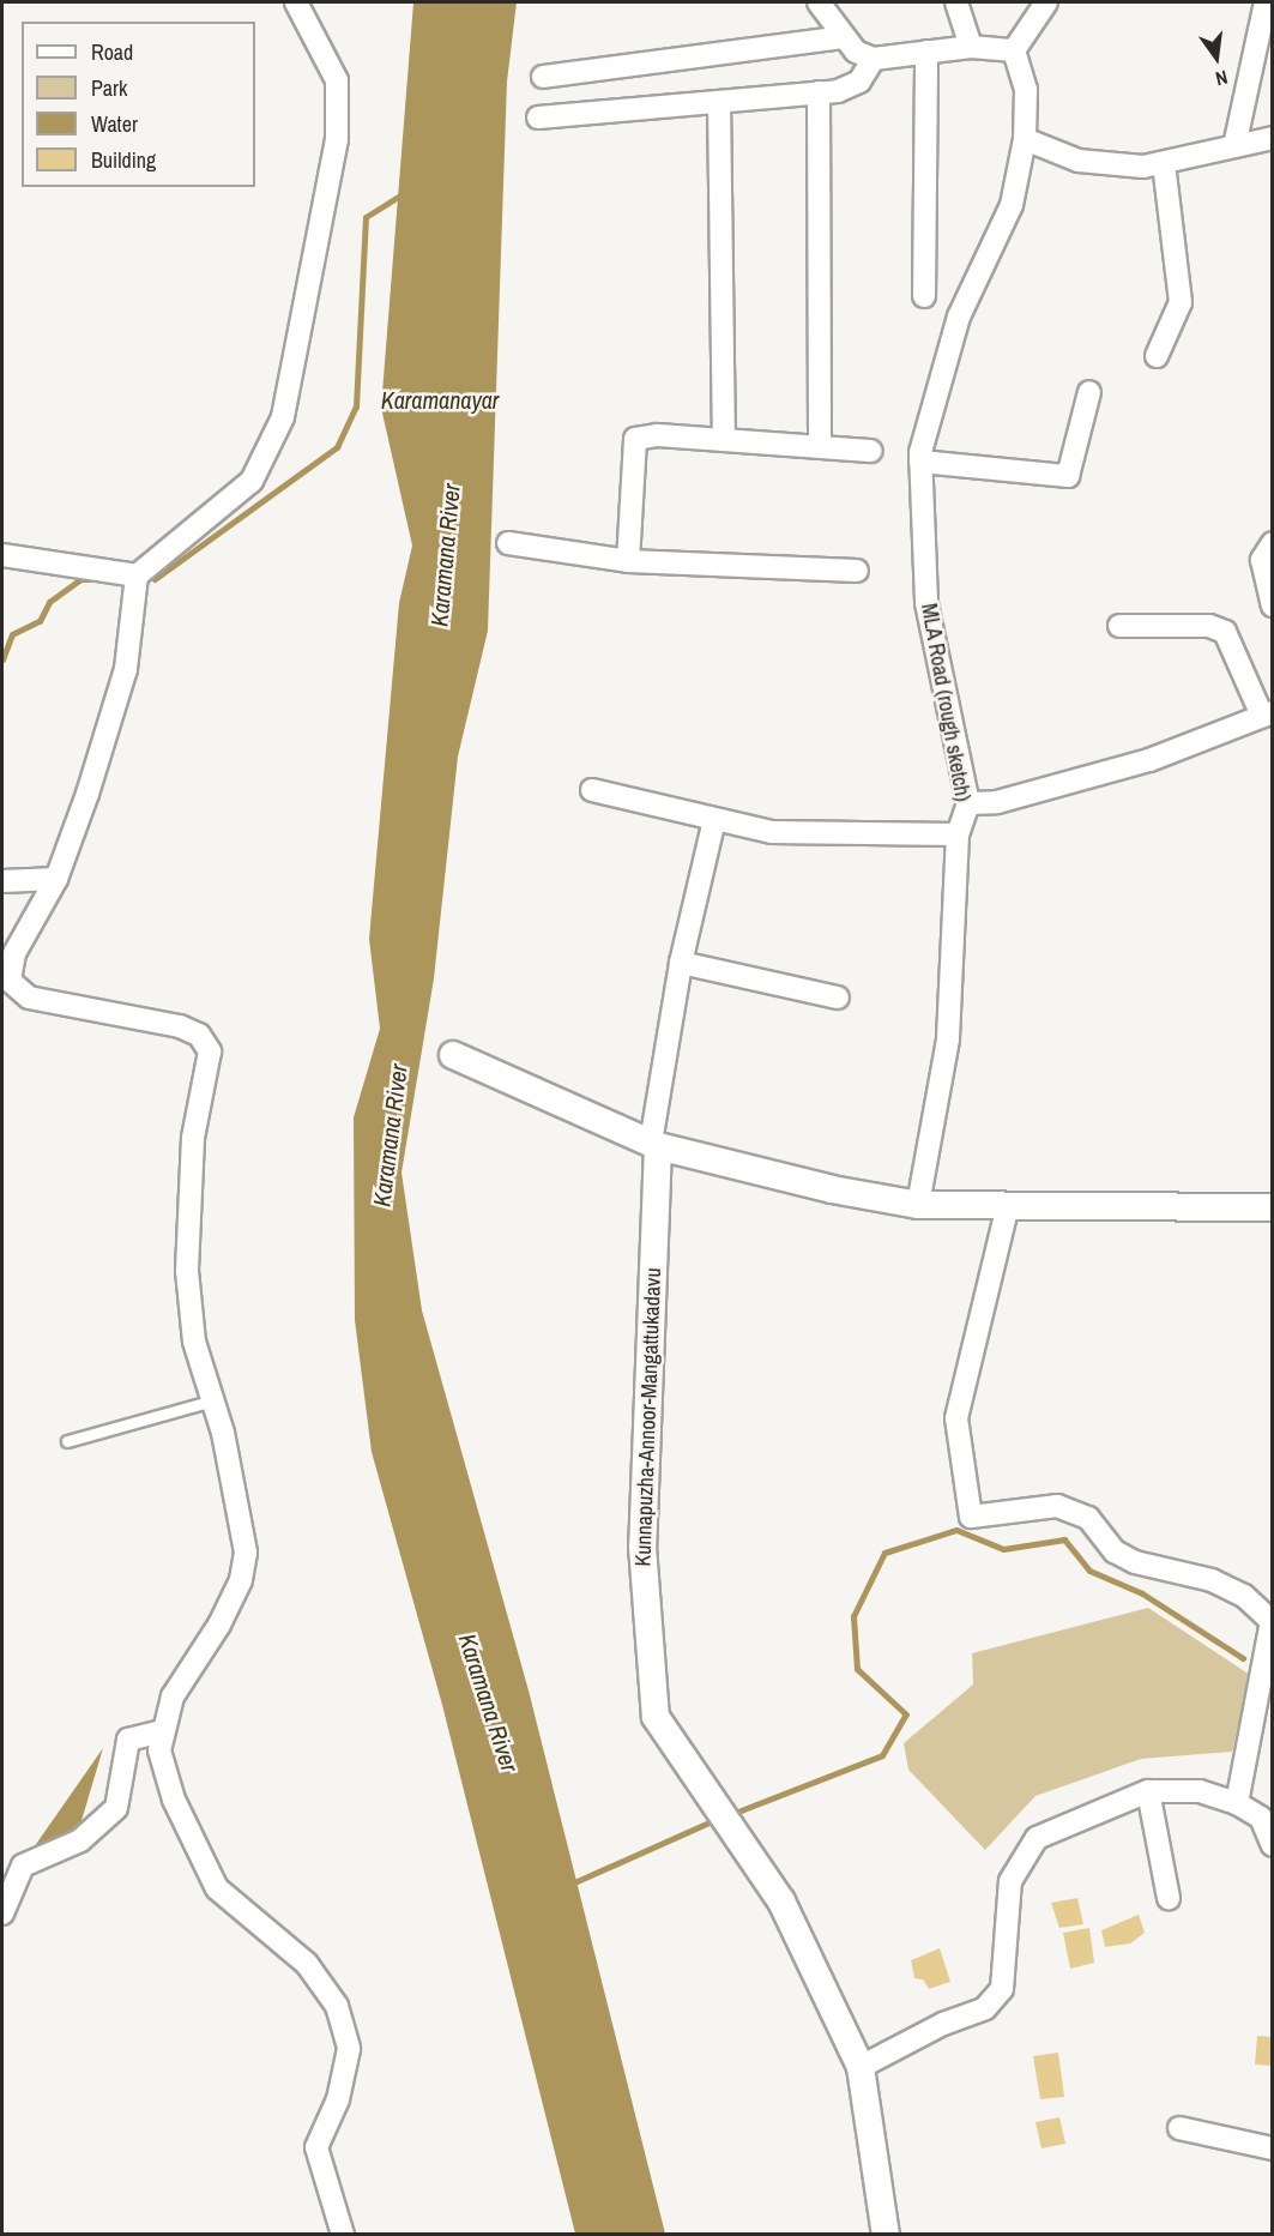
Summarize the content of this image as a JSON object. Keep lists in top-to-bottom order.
{
  "streets": {
    "street": ["MLA Road (rough sketch)", "Kunnapuzha-Annoor-Mangattukadavu"]
  },
  "water": ["Karamanayar", "Karamana River"],
  "legend": [
    "Road",
    "Park",
    "Water",
    "Building"
  ],
  "north": "bottom"
}
